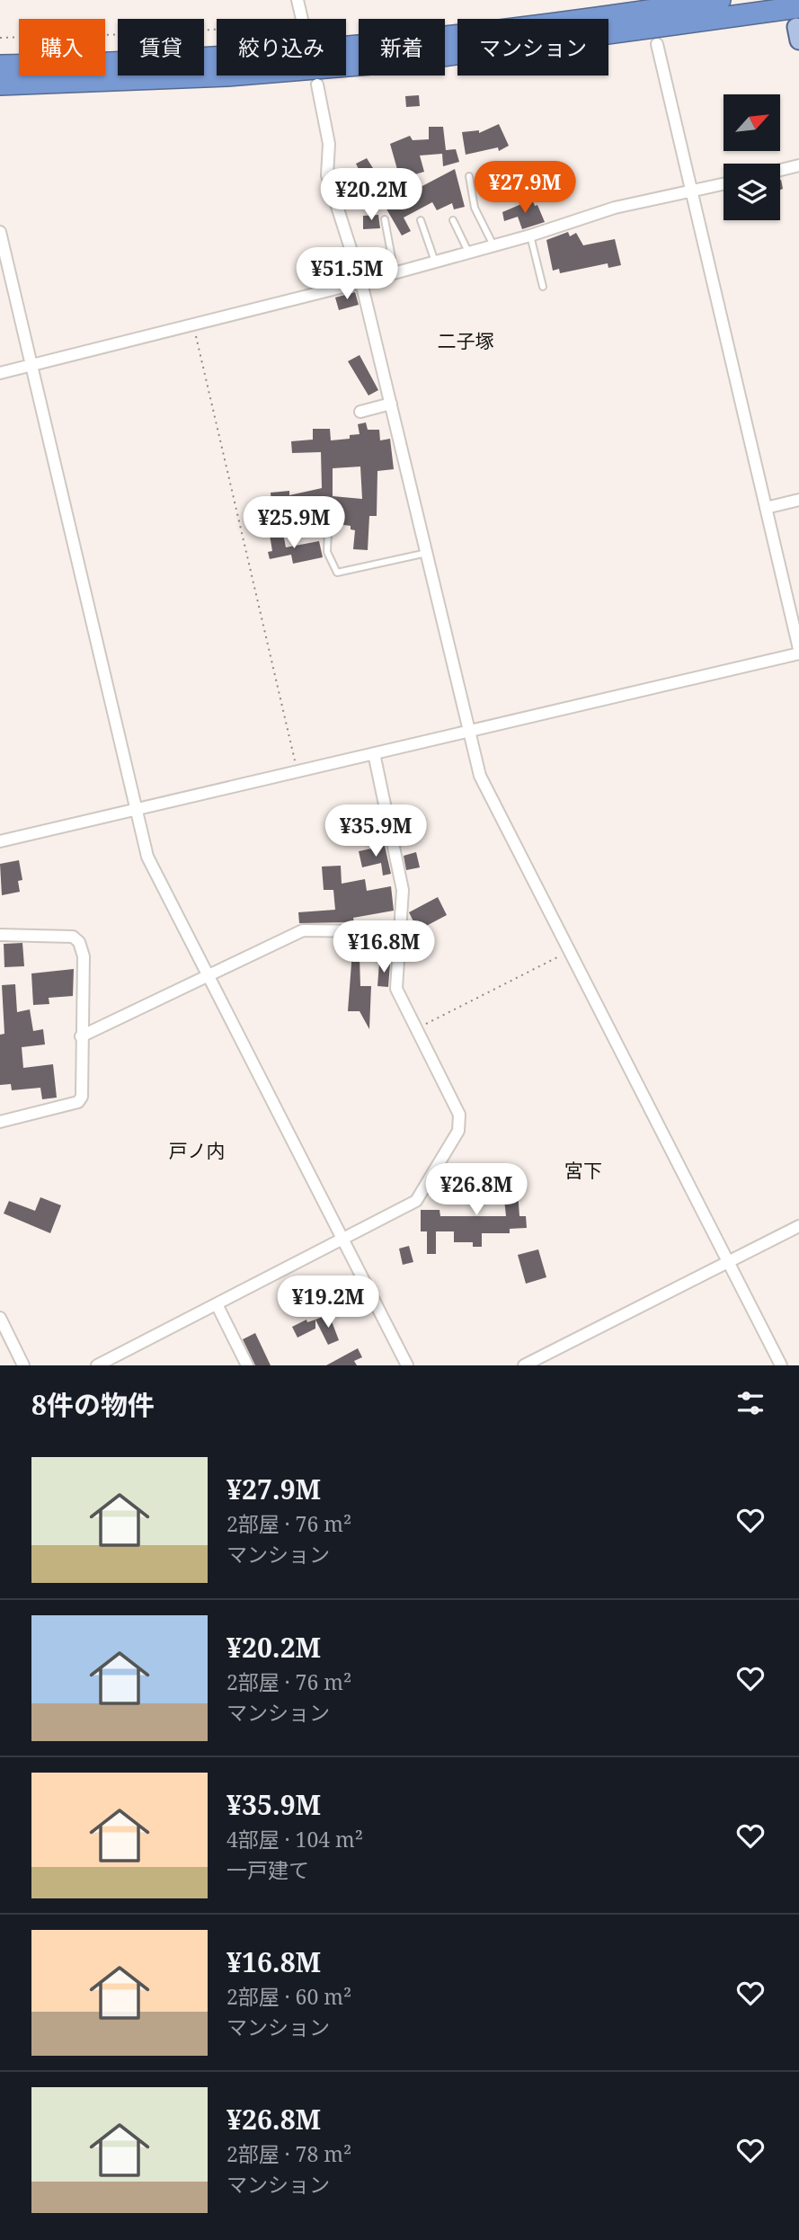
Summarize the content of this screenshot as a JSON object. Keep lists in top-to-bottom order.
{
  "districts": ["二子塚", "戸ノ内", "宮下"],
  "north": "top right",
  "page": {
    "chip": [
      "購入",
      "賃貸",
      "絞り込み",
      "新着",
      "マンション"
    ],
    "price": [
      "¥27.9M",
      "¥20.2M",
      "¥51.5M",
      "¥25.9M",
      "¥35.9M",
      "¥16.8M",
      "¥26.8M",
      "¥19.2M"
    ],
    "heading": "8件の物件",
    "list": [
      {
        "name": "¥27.9M",
        "note": "2部屋 · 76 m² · マンション"
      },
      {
        "name": "¥20.2M",
        "note": "2部屋 · 76 m² · マンション"
      },
      {
        "name": "¥35.9M",
        "note": "4部屋 · 104 m² · 一戸建て"
      },
      {
        "name": "¥16.8M",
        "note": "2部屋 · 60 m² · マンション"
      },
      {
        "name": "¥26.8M",
        "note": "2部屋 · 78 m² · マンション"
      }
    ]
  }
}
